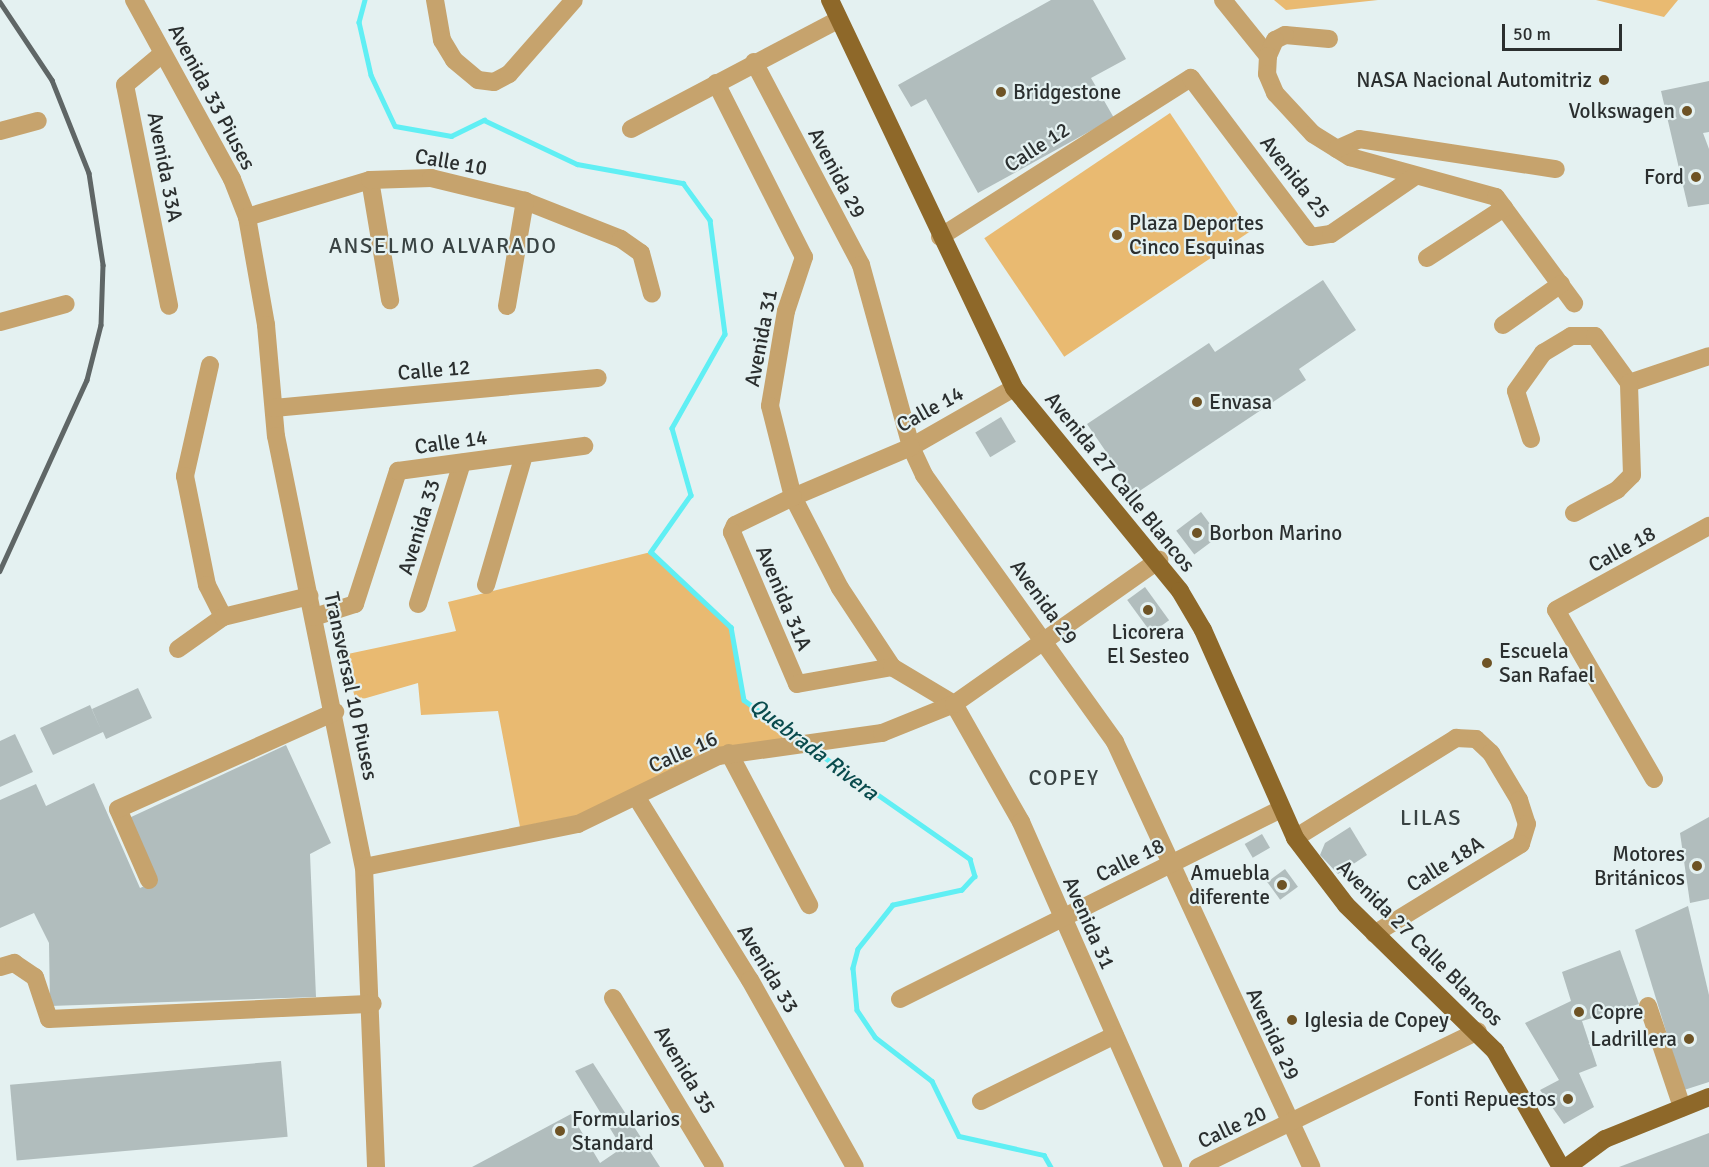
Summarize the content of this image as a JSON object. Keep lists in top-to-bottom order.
{
  "streets": {
    "main road": ["Avenida 27 Calle Blancos"],
    "street": [
      "Avenida 33 Piuses",
      "Calle 12",
      "Calle 10",
      "Avenida 33A",
      "Avenida 29",
      "Avenida 25",
      "Avenida 31",
      "Calle 14",
      "Avenida 33",
      "Calle 18",
      "Avenida 31A",
      "Transversal 10 Piuses",
      "Calle 16",
      "Calle 18A",
      "Avenida 35",
      "Calle 20"
    ]
  },
  "crossings": [
    ["Avenida 33 Piuses", "Calle 10"],
    ["Avenida 33 Piuses", "Avenida 33A"],
    ["Avenida 33 Piuses", "Transversal 10 Piuses"],
    ["Calle 12", "Avenida 25"],
    ["Calle 12", "Avenida 27 Calle Blancos"],
    ["Calle 12", "Transversal 10 Piuses"],
    ["Calle 10", "Transversal 10 Piuses"],
    ["Avenida 29", "Calle 14"],
    ["Avenida 29", "Calle 18"],
    ["Avenida 29", "Calle 16"],
    ["Avenida 29", "Calle 20"],
    ["Avenida 31", "Calle 14"],
    ["Avenida 31", "Calle 18"],
    ["Avenida 31", "Avenida 31A"],
    ["Avenida 31", "Calle 16"],
    ["Calle 14", "Avenida 27 Calle Blancos"],
    ["Calle 14", "Avenida 33"],
    ["Calle 14", "Avenida 31A"],
    ["Calle 14", "Transversal 10 Piuses"],
    ["Avenida 27 Calle Blancos", "Calle 18"],
    ["Avenida 27 Calle Blancos", "Calle 16"],
    ["Avenida 27 Calle Blancos", "Calle 18A"],
    ["Avenida 27 Calle Blancos", "Calle 20"],
    ["Avenida 33", "Calle 16"],
    ["Transversal 10 Piuses", "Calle 16"]
  ],
  "districts": ["ANSELMO ALVARADO", "COPEY", "LILAS"],
  "water": ["Quebrada Rivera"],
  "places": [
    "NASA Nacional Automitriz",
    "Bridgestone",
    "Volkswagen",
    "Ford",
    "Plaza Deportes Cinco Esquinas",
    "Envasa",
    "Borbon Marino",
    "Licorera El Sesteo",
    "Escuela San Rafael",
    "Motores Británicos",
    "Amuebla diferente",
    "Copre",
    "Iglesia de Copey",
    "Ladrillera",
    "Fonti Repuestos",
    "Formularios Standard"
  ],
  "scale_bar": "50 m"
}
